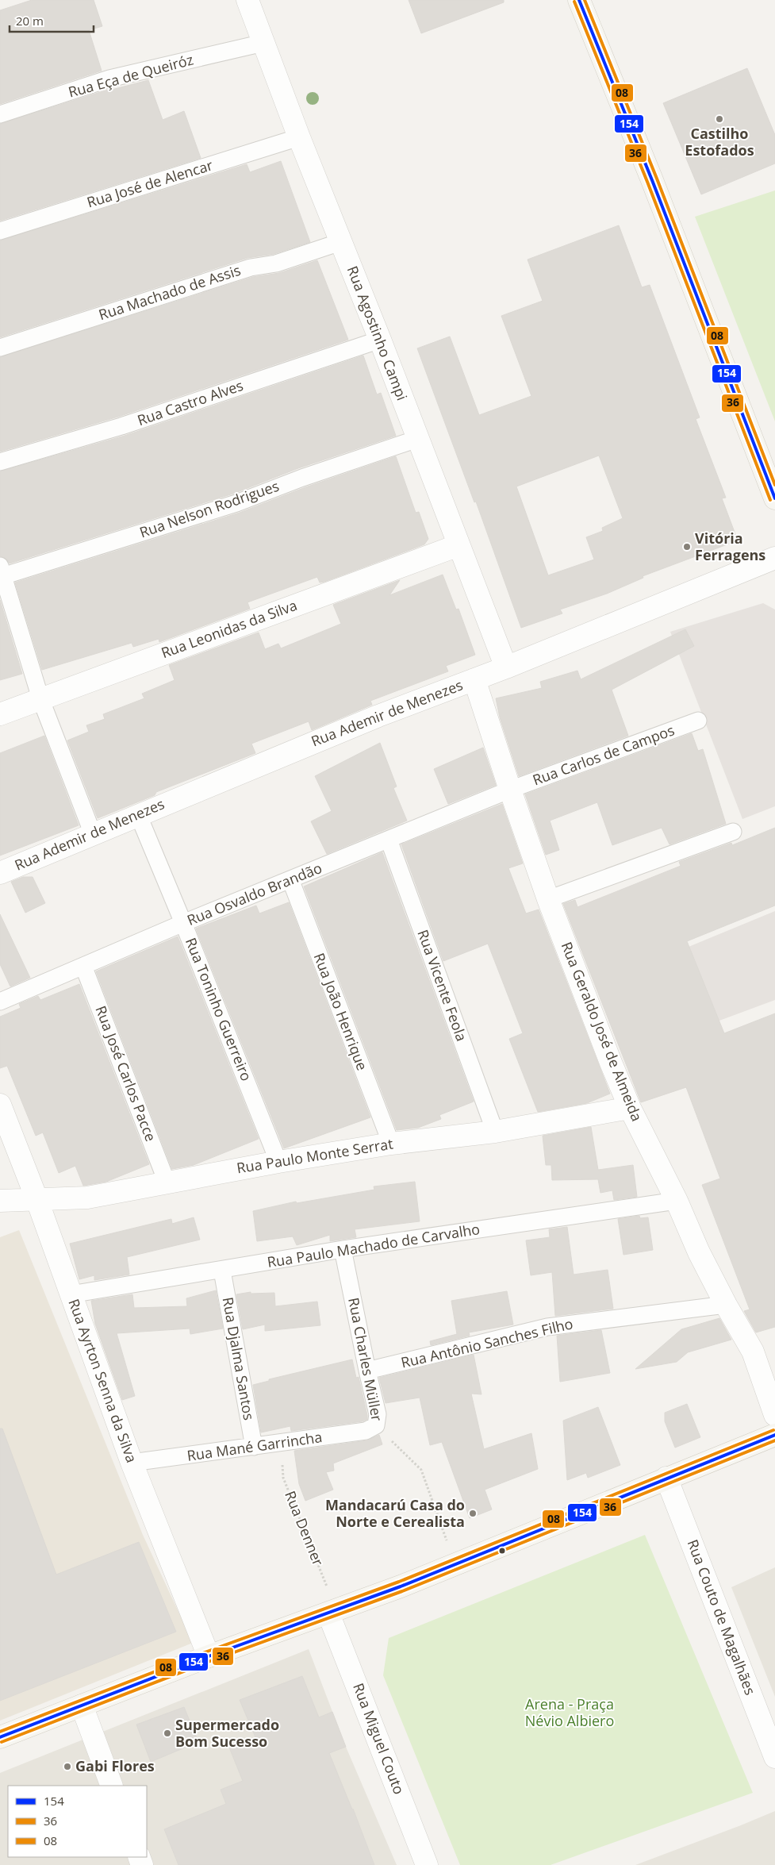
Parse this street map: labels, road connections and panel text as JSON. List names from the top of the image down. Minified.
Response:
{"streets":{"street":["Rua Agostinho Campi","Rua Leonidas da Silva","Rua Ademir de Menezes","Rua Geraldo José de Almeida","Rua Paulo Monte Serrat","Rua Ayrton Senna da Silva","Rua Couto de Magalhães","Rua Miguel Couto"],"lane":["Rua Eça de Queiróz","Rua José de Alencar","Rua Machado de Assis","Rua Castro Alves","Rua Nelson Rodrigues","Rua Carlos de Campos","Rua Osvaldo Brandão","Rua Vicente Feola","Rua Toninho Guerreiro","Rua João Henrique","Rua José Carlos Pacce","Rua Paulo Machado de Carvalho","Rua Antônio Sanches Filho","Rua Djalma Santos","Rua Charles Müller","Rua Mané Garrincha"],"path":["Rua Denner"]},"crossings":[["Rua Eça de Queiróz","Rua Agostinho Campi"],["Rua José de Alencar","Rua Agostinho Campi"],["Rua Machado de Assis","Rua Agostinho Campi"],["Rua Agostinho Campi","Rua Castro Alves"],["Rua Agostinho Campi","Rua Nelson Rodrigues"],["Rua Agostinho Campi","Rua Leonidas da Silva"],["Rua Agostinho Campi","Rua Ademir de Menezes"],["Rua Ademir de Menezes","Rua Toninho Guerreiro"],["Rua Ademir de Menezes","Rua Geraldo José de Almeida"],["Rua Carlos de Campos","Rua Osvaldo Brandão"],["Rua Carlos de Campos","Rua Geraldo José de Almeida"],["Rua Osvaldo Brandão","Rua Vicente Feola"],["Rua Osvaldo Brandão","Rua Toninho Guerreiro"],["Rua Osvaldo Brandão","Rua João Henrique"],["Rua Osvaldo Brandão","Rua Geraldo José de Almeida"],["Rua Osvaldo Brandão","Rua José Carlos Pacce"],["Rua Vicente Feola","Rua Paulo Monte Serrat"],["Rua Toninho Guerreiro","Rua Paulo Monte Serrat"],["Rua João Henrique","Rua Paulo Monte Serrat"],["Rua Geraldo José de Almeida","Rua Paulo Monte Serrat"],["Rua Geraldo José de Almeida","Rua Paulo Machado de Carvalho"],["Rua Geraldo José de Almeida","Rua Antônio Sanches Filho"],["Rua José Carlos Pacce","Rua Paulo Monte Serrat"],["Rua Paulo Monte Serrat","Rua Ayrton Senna da Silva"],["Rua Paulo Machado de Carvalho","Rua Djalma Santos"],["Rua Paulo Machado de Carvalho","Rua Charles Müller"],["Rua Paulo Machado de Carvalho","Rua Ayrton Senna da Silva"],["Rua Antônio Sanches Filho","Rua Charles Müller"],["Rua Djalma Santos","Rua Mané Garrincha"],["Rua Charles Müller","Rua Mané Garrincha"],["Rua Ayrton Senna da Silva","Rua Mané Garrincha"],["Rua Mané Garrincha","Rua Denner"],["Rua Denner","Rua Miguel Couto"]],"parks":["Arena - Praça Névio Albiero"],"places":["Castilho Estofados","Vitória Ferragens","Mandacarú Casa do Norte e Cerealista","Supermercado Bom Sucesso","Gabi Flores"],"lines":["transit line 154","transit line 08","transit line 36"],"legend":["154","36","08"],"scale_bar":"20 m"}
